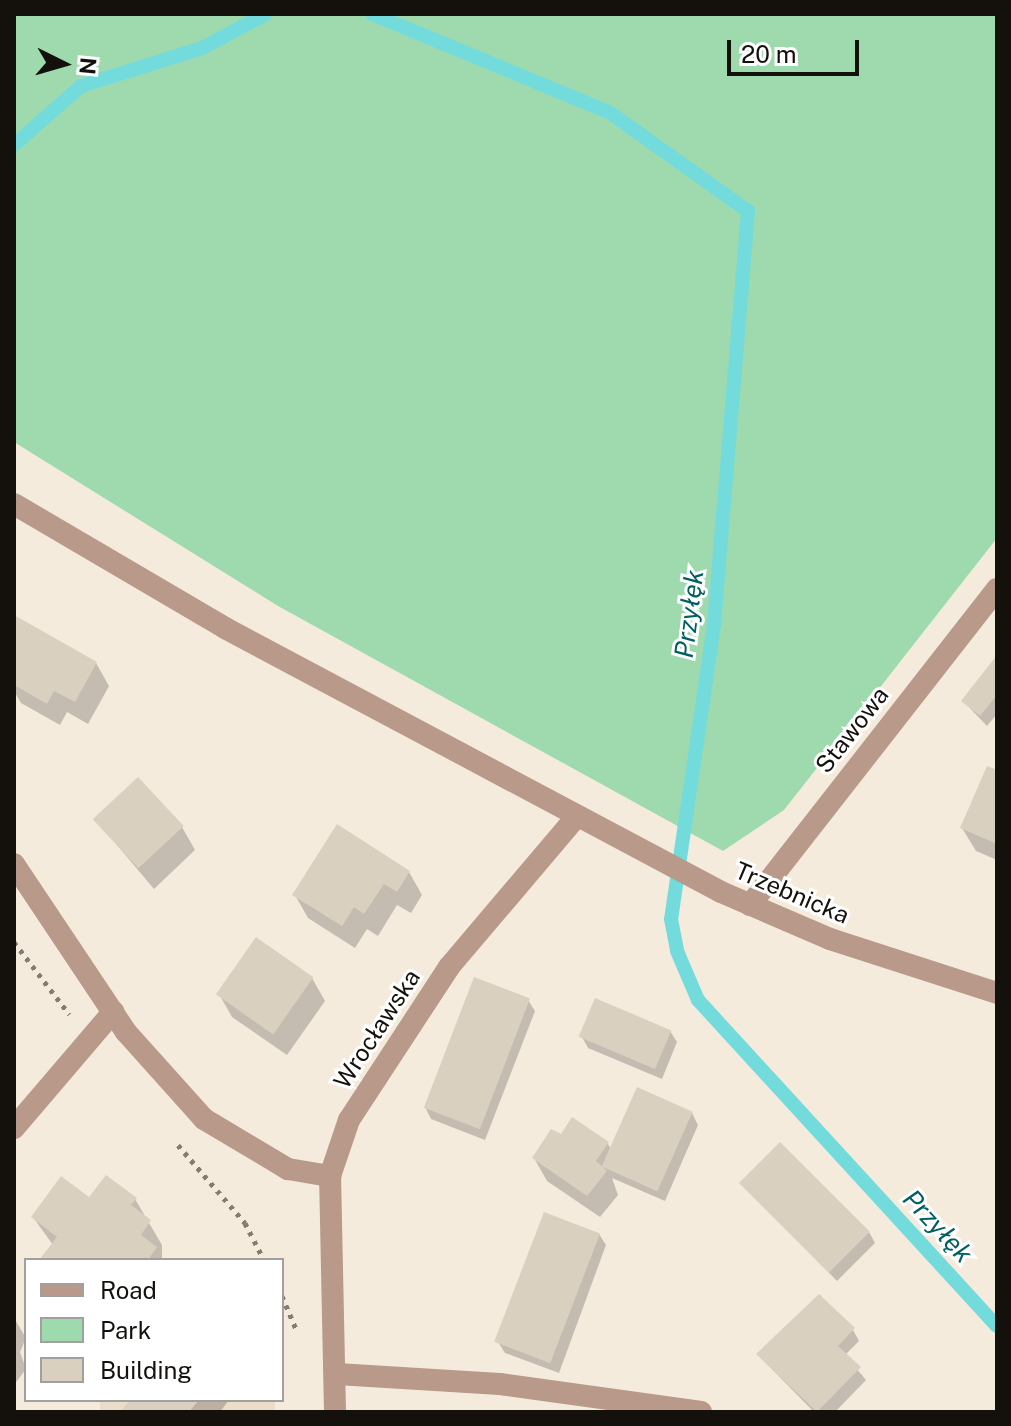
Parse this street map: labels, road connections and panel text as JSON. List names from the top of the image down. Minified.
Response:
{"streets":{"street":["Stawowa","Trzebnicka","Wrocławska"]},"crossings":[["Stawowa","Trzebnicka"],["Trzebnicka","Wrocławska"]],"water":["Przyłęk"],"legend":["Road","Park","Building"],"scale_bar":"20 m","north":"right"}
